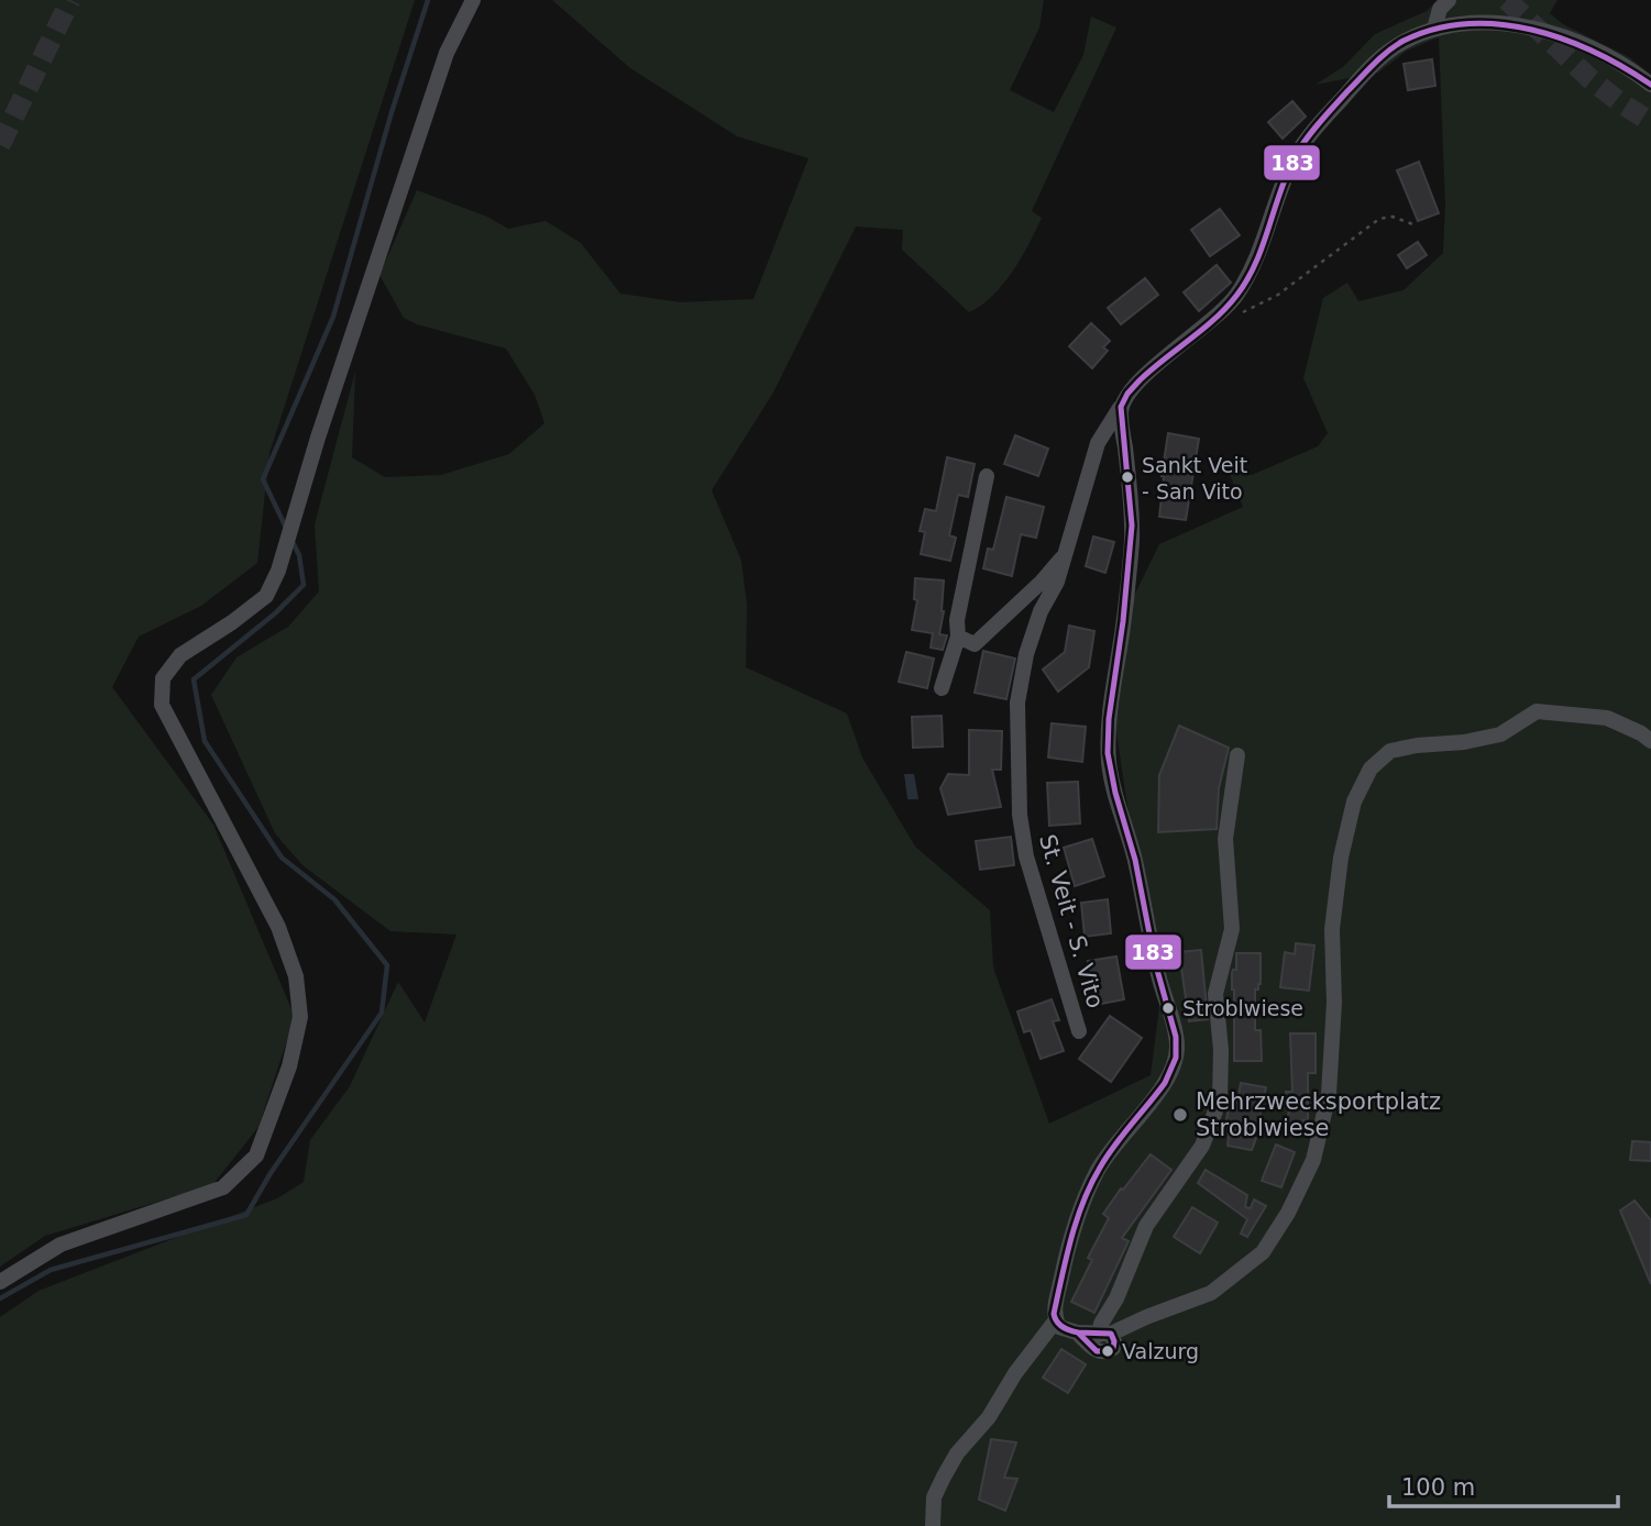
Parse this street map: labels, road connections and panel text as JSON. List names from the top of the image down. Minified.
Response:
{"streets":{"street":["St. Veit - S. Vito"]},"places":["Sankt Veit - San Vito","Stroblwiese","Mehrzwecksportplatz Stroblwiese","Valzurg"],"lines":["transit line 183"],"scale_bar":"100 m"}
